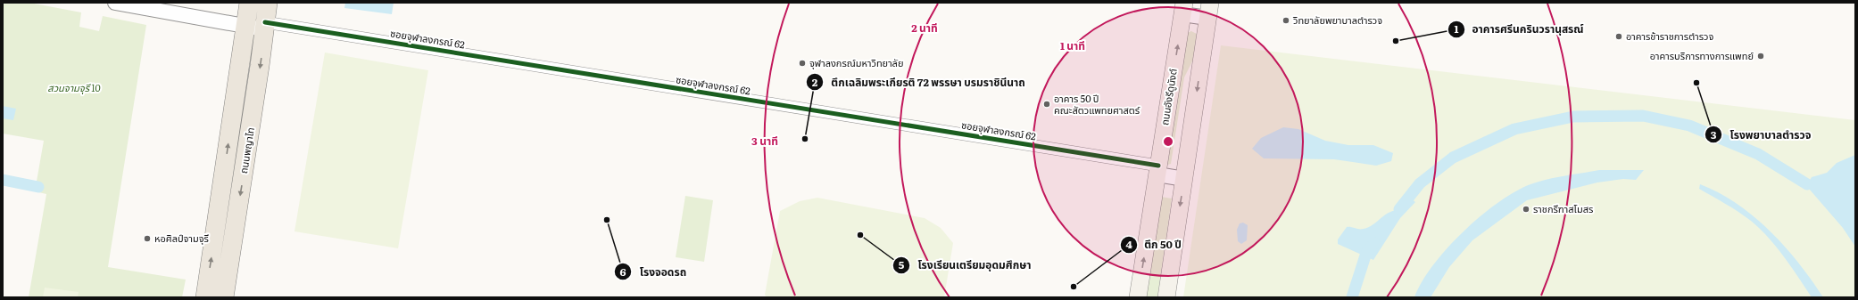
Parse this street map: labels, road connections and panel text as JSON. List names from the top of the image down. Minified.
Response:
{"streets":{"main road":["ถนนอังรีดูนังต์","ถนนพญาไท"],"street":["ซอยจุฬาลงกรณ์ 62"]},"crossings":[["ซอยจุฬาลงกรณ์ 62","ถนนอังรีดูนังต์"],["ซอยจุฬาลงกรณ์ 62","ถนนพญาไท"]],"parks":["สวนจามจุรี 10"],"places":["วิทยาลัยพยาบาลตำรวจ","อาคารข้าราชการตำรวจ","อาคารศรีนครินวรานุสรณ์","อาคารบริการทางการแพทย์","จุฬาลงกรณ์มหาวิทยาลัย","โรงพยาบาลตำรวจ","อาคาร 50 ปี คณะสัตวแพทยศาสตร์","ตึกเฉลิมพระเกียรติ 72 พรรษา บรมราชินีนาถ","ราชกรีฑาสโมสร","โรงจอดรถ","โรงเรียนเตรียมอุดมศึกษา","หอศิลป์จามจุรี","ตึก 50 ปี"],"rings":["2 นาที","1 นาที","3 นาที"]}
